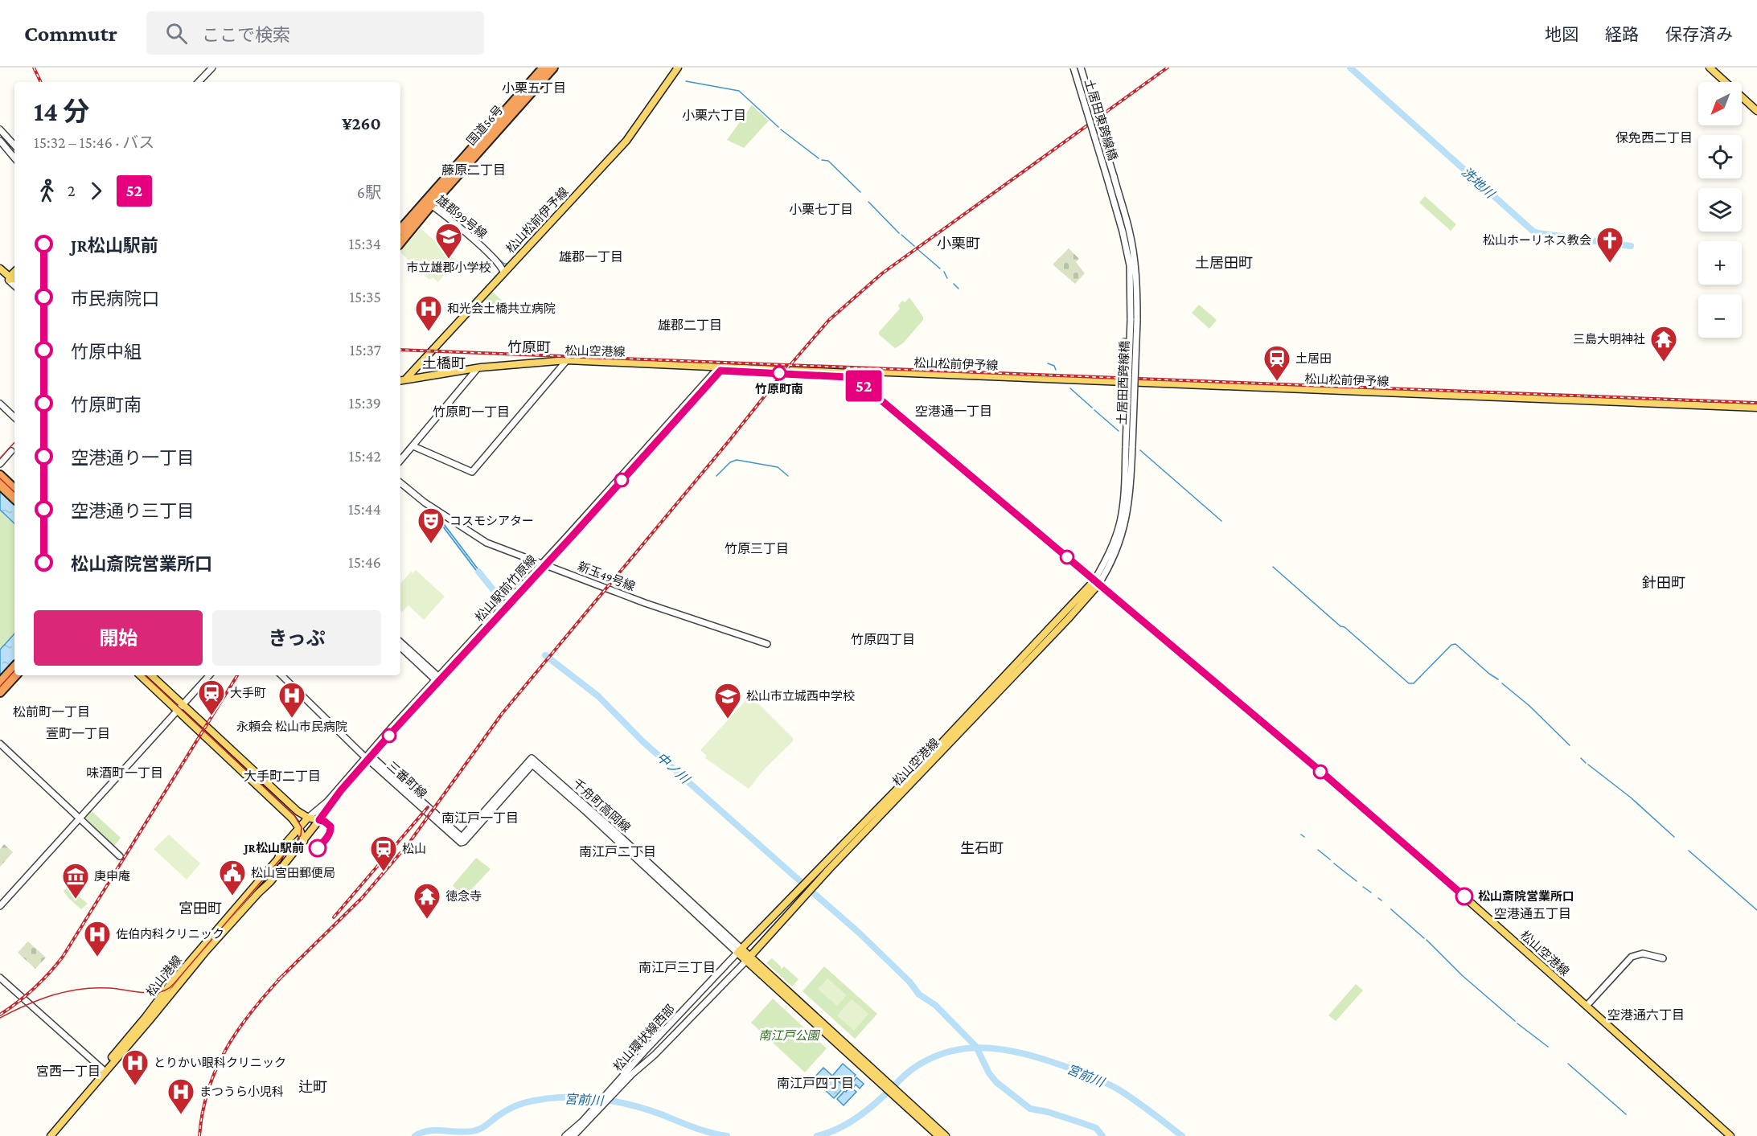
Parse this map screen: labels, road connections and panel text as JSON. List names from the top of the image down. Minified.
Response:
{"streets":{"highway":["国道56号"],"main road":["松山松前伊予線","松山空港線","松山港線"],"street":["土居田東跨線橋","雄郡99号線","土居田西跨線橋","新玉49号線","松山駅前竹原線","三番町線","千舟町高岡線","松山環状線西部"]},"crossings":[["土居田東跨線橋","土居田西跨線橋"],["国道56号","雄郡99号線"],["雄郡99号線","松山松前伊予線"],["松山松前伊予線","松山空港線"],["松山空港線","土居田西跨線橋"],["松山空港線","松山駅前竹原線"],["松山空港線","千舟町高岡線"],["松山空港線","松山環状線西部"],["新玉49号線","松山駅前竹原線"],["松山駅前竹原線","三番町線"],["松山駅前竹原線","松山港線"],["三番町線","千舟町高岡線"],["千舟町高岡線","松山環状線西部"]],"districts":["小栗五丁目","小栗六丁目","保免西二丁目","藤原二丁目","小栗七丁目","小栗町","雄郡一丁目","土居田町","雄郡二丁目","竹原町","土橋町","空港通一丁目","竹原町一丁目","竹原三丁目","針田町","竹原四丁目","松前町一丁目","萱町一丁目","味酒町一丁目","大手町二丁目","南江戸一丁目","生石町","南江戸二丁目","宮田町","空港通五丁目","南江戸三丁目","空港通六丁目","宮西一丁目","南江戸四丁目","辻町"],"water":["洗地川","中ノ川","宮前川"],"parks":["南江戸公園"],"places":{"school or university":["市立雄郡小学校","松山市立城西中学校"],"church":["松山ホーリネス教会"],"hospital":["和光会土橋共立病院","永頼会 松山市民病院","佐伯内科クリニック","とりかい眼科クリニック","まつうら小児科"],"temple":["三島大明神社","徳念寺"],"other":["竹原町南","JR松山駅前","松山斎院営業所口"],"station":["土居田","大手町","松山"],"theatre":["コスモシアター"],"public building":["松山宮田郵便局"],"museum":["庚申庵"]},"lines":["bus line 52"],"north":"bottom left","page":{"header":"Commutr","search":"ここで検索","nav":["地図","経路","保存済み"],"on_map":"52","map_buttons":["+","−"],"heading":["14 分","15:32 – 15:46 · バス","¥260"],"legs":["2","52","6駅"],"list":[{"name":"JR松山駅前","value":"15:34"},{"name":"市民病院口","value":"15:35"},{"name":"竹原中組","value":"15:37"},{"name":"竹原町南","value":"15:39"},{"name":"空港通り一丁目","value":"15:42"},{"name":"空港通り三丁目","value":"15:44"},{"name":"松山斎院営業所口","value":"15:46"}],"buttons":["開始","きっぷ"]}}
